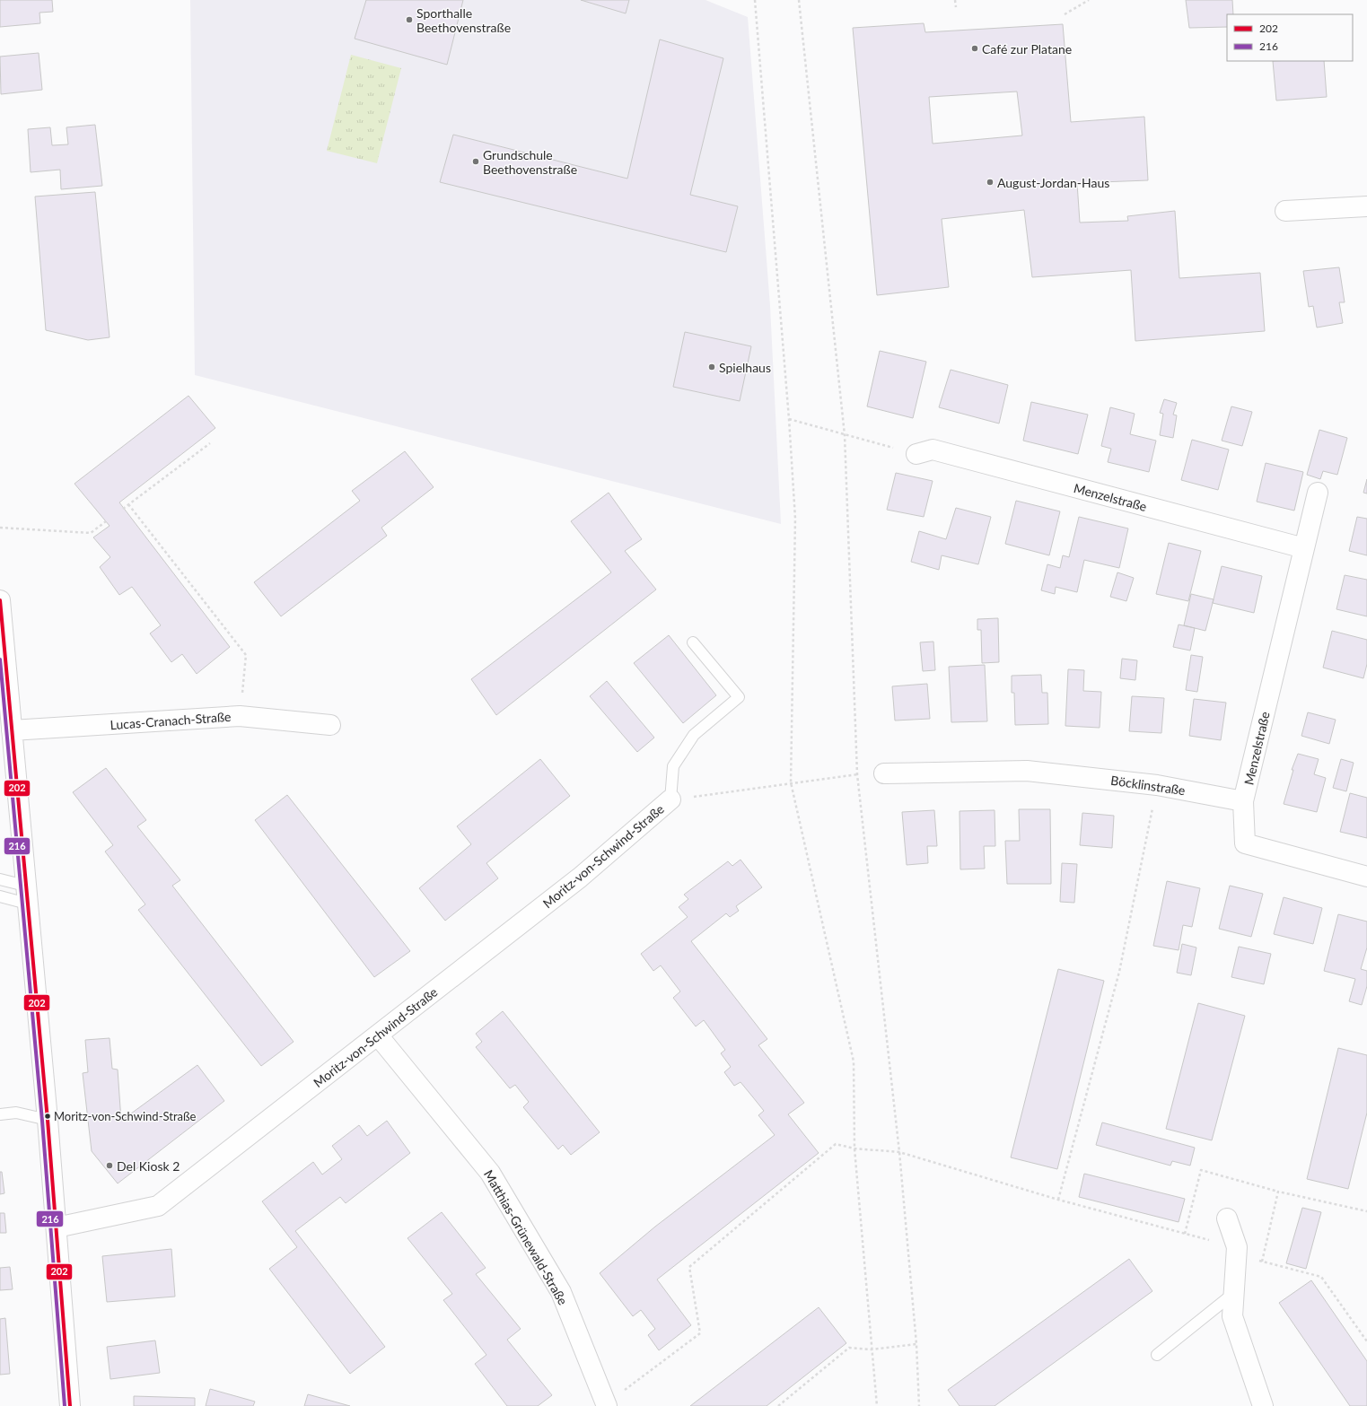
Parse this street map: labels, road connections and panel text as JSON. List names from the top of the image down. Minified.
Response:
{"streets":{"street":["Menzelstraße","Lucas-Cranach-Straße","Böcklinstraße","Moritz-von-Schwind-Straße","Matthias-Grünewald-Straße"]},"crossings":[["Menzelstraße","Böcklinstraße"],["Moritz-von-Schwind-Straße","Matthias-Grünewald-Straße"]],"places":["Sporthalle Beethovenstraße","Café zur Platane","Grundschule Beethovenstraße","August-Jordan-Haus","Spielhaus","Moritz-von-Schwind-Straße","Del Kiosk 2"],"lines":["transit line 202","transit line 216"],"legend":["202","216"]}
